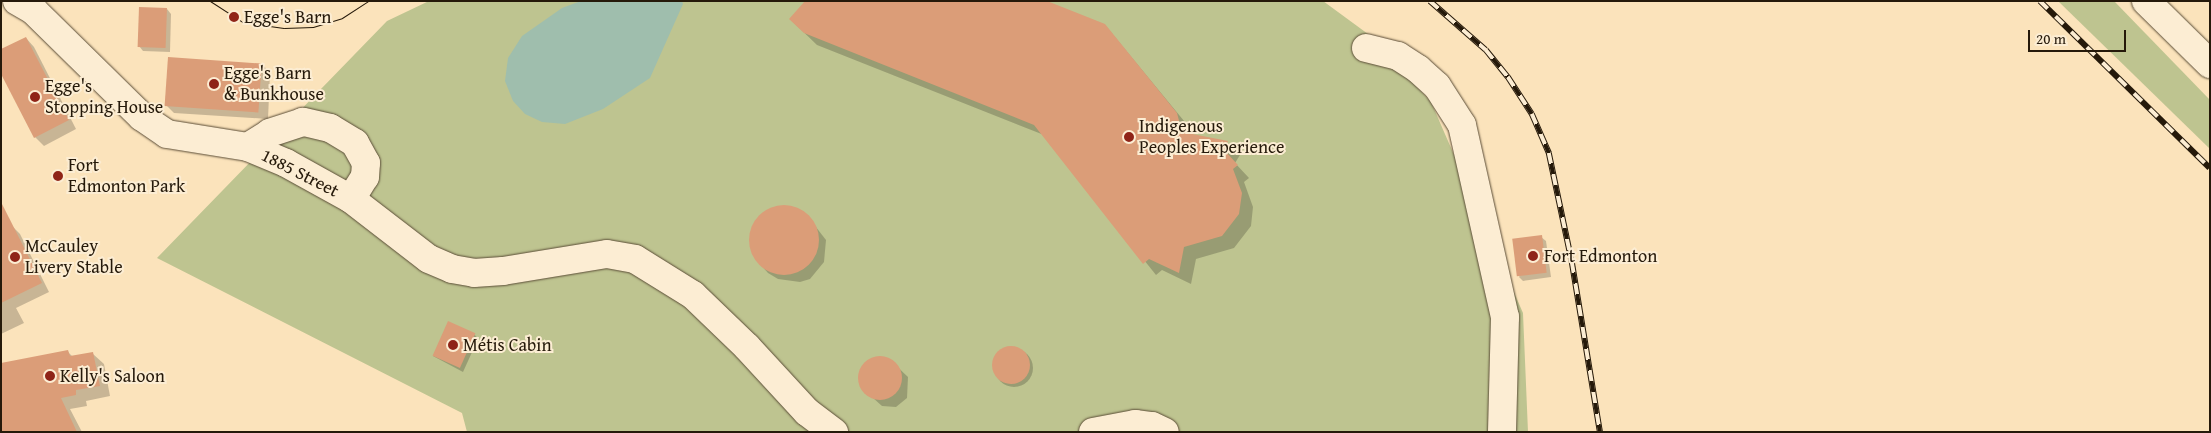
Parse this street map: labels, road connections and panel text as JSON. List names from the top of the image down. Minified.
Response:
{"streets":{"street":["1885 Street"]},"places":["Egge's Barn","Egge's Barn & Bunkhouse","Egge's Stopping House","Indigenous Peoples Experience","Fort Edmonton Park","Fort Edmonton","McCauley Livery Stable","Métis Cabin","Kelly's Saloon"],"scale_bar":"20 m"}
